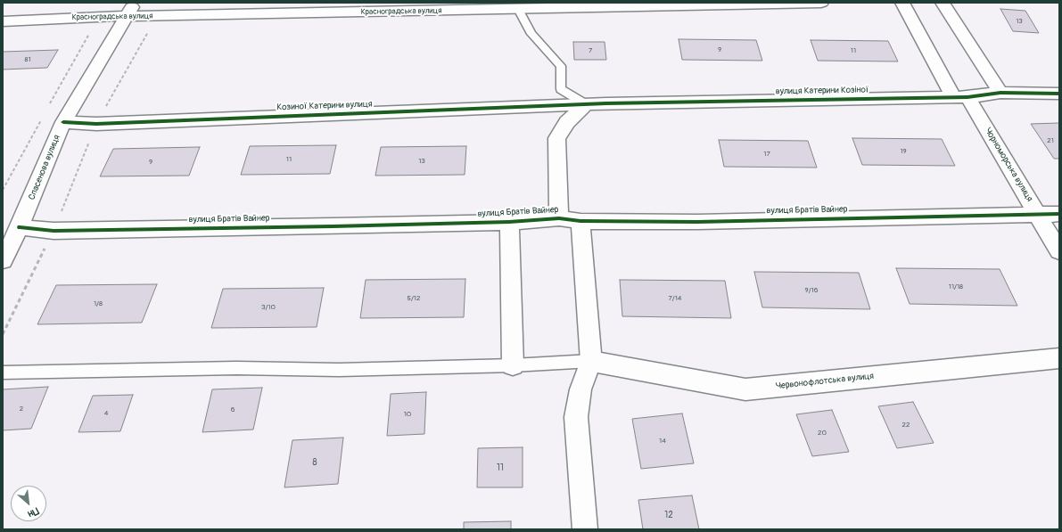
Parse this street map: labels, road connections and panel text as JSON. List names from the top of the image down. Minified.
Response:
{"streets":{"street":["Красноградська вулиця","вулиця Катерини Козіної","Козиної Катерини вулиця","Чорноморська вулиця","Спасенова вулиця","вулиця Братів Вайнер","Червонофлотська вулиця"]},"crossings":[["Красноградська вулиця","Спасенова вулиця"],["вулиця Катерини Козіної","Козиної Катерини вулиця"],["вулиця Катерини Козіної","Чорноморська вулиця"],["Козиної Катерини вулиця","Спасенова вулиця"],["Чорноморська вулиця","вулиця Братів Вайнер"],["Спасенова вулиця","вулиця Братів Вайнер"]],"house_numbers":["13","9","7","11","81","21","19","17","11","13","9","11/18","9/16","5/12","7/14","1/8","3/10","2","6","4","10","22","20","14","8","11","12"],"north":"bottom right"}
